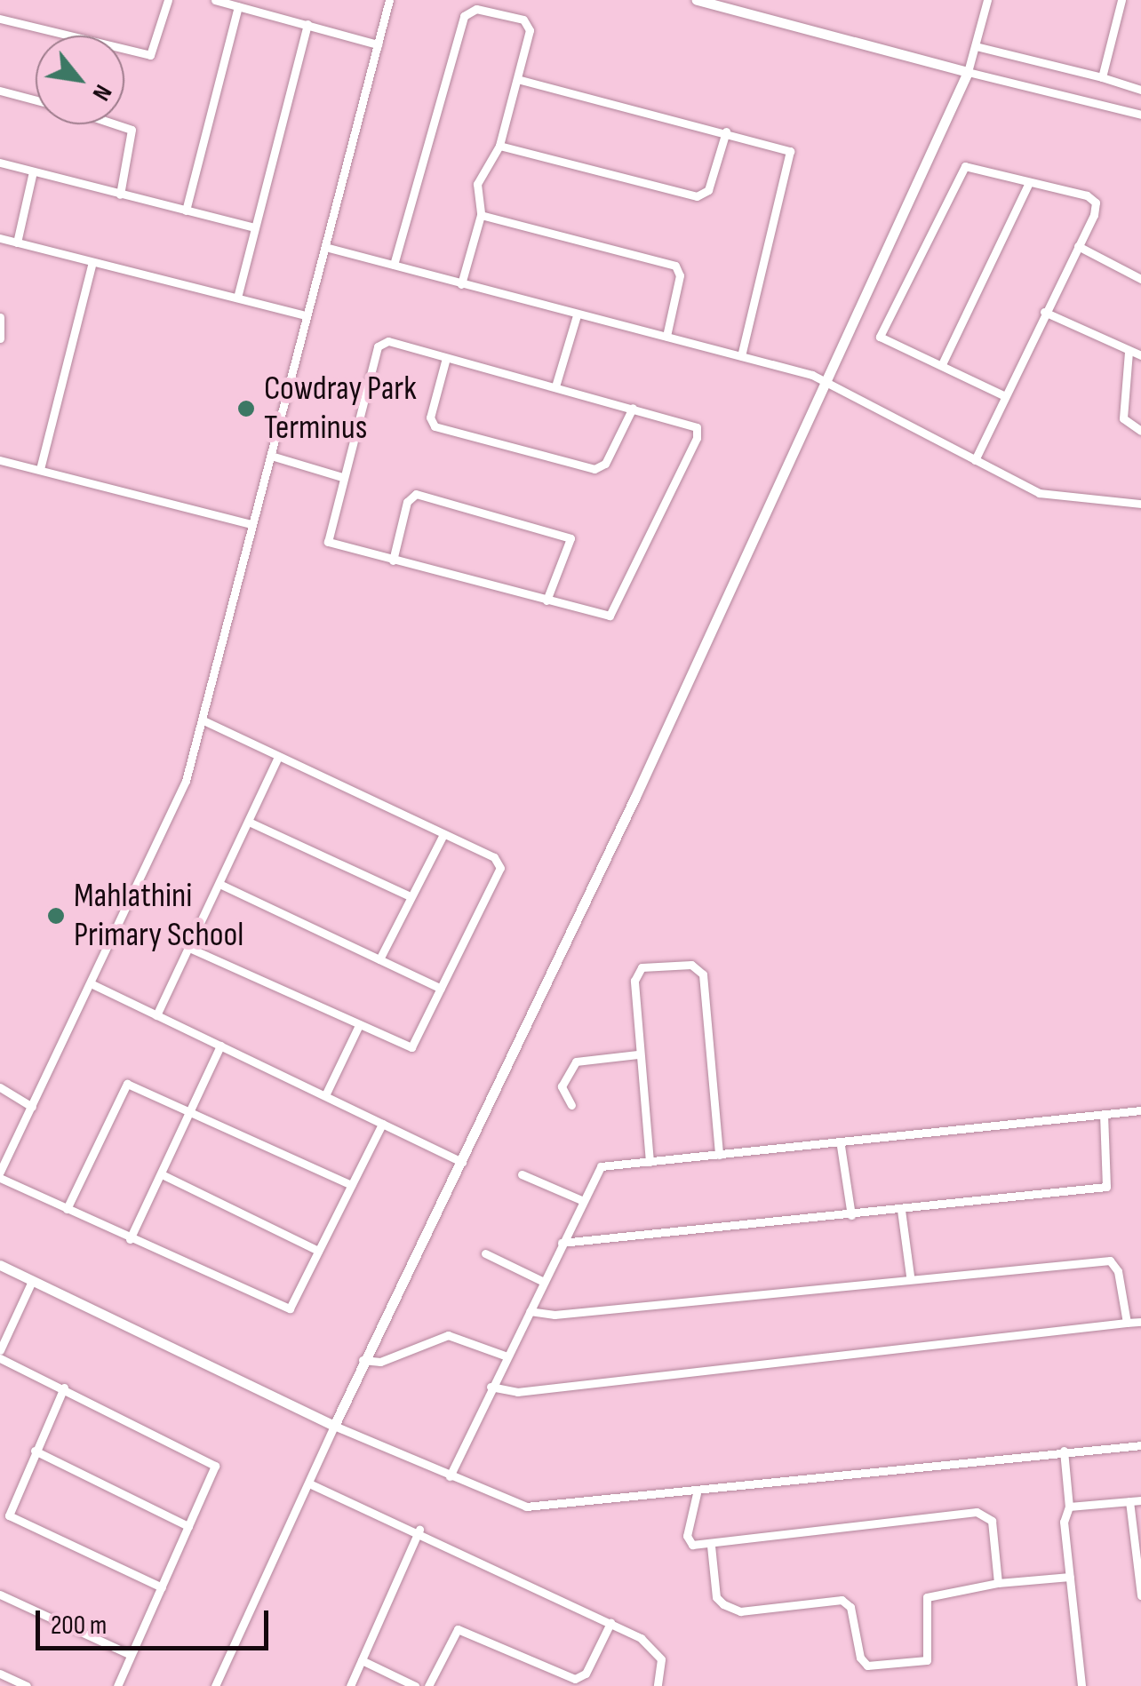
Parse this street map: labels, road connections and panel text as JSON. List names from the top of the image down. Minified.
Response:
{"places":["Cowdray Park Terminus","Mahlathini Primary School"],"scale_bar":"200 m","north":"bottom right"}
